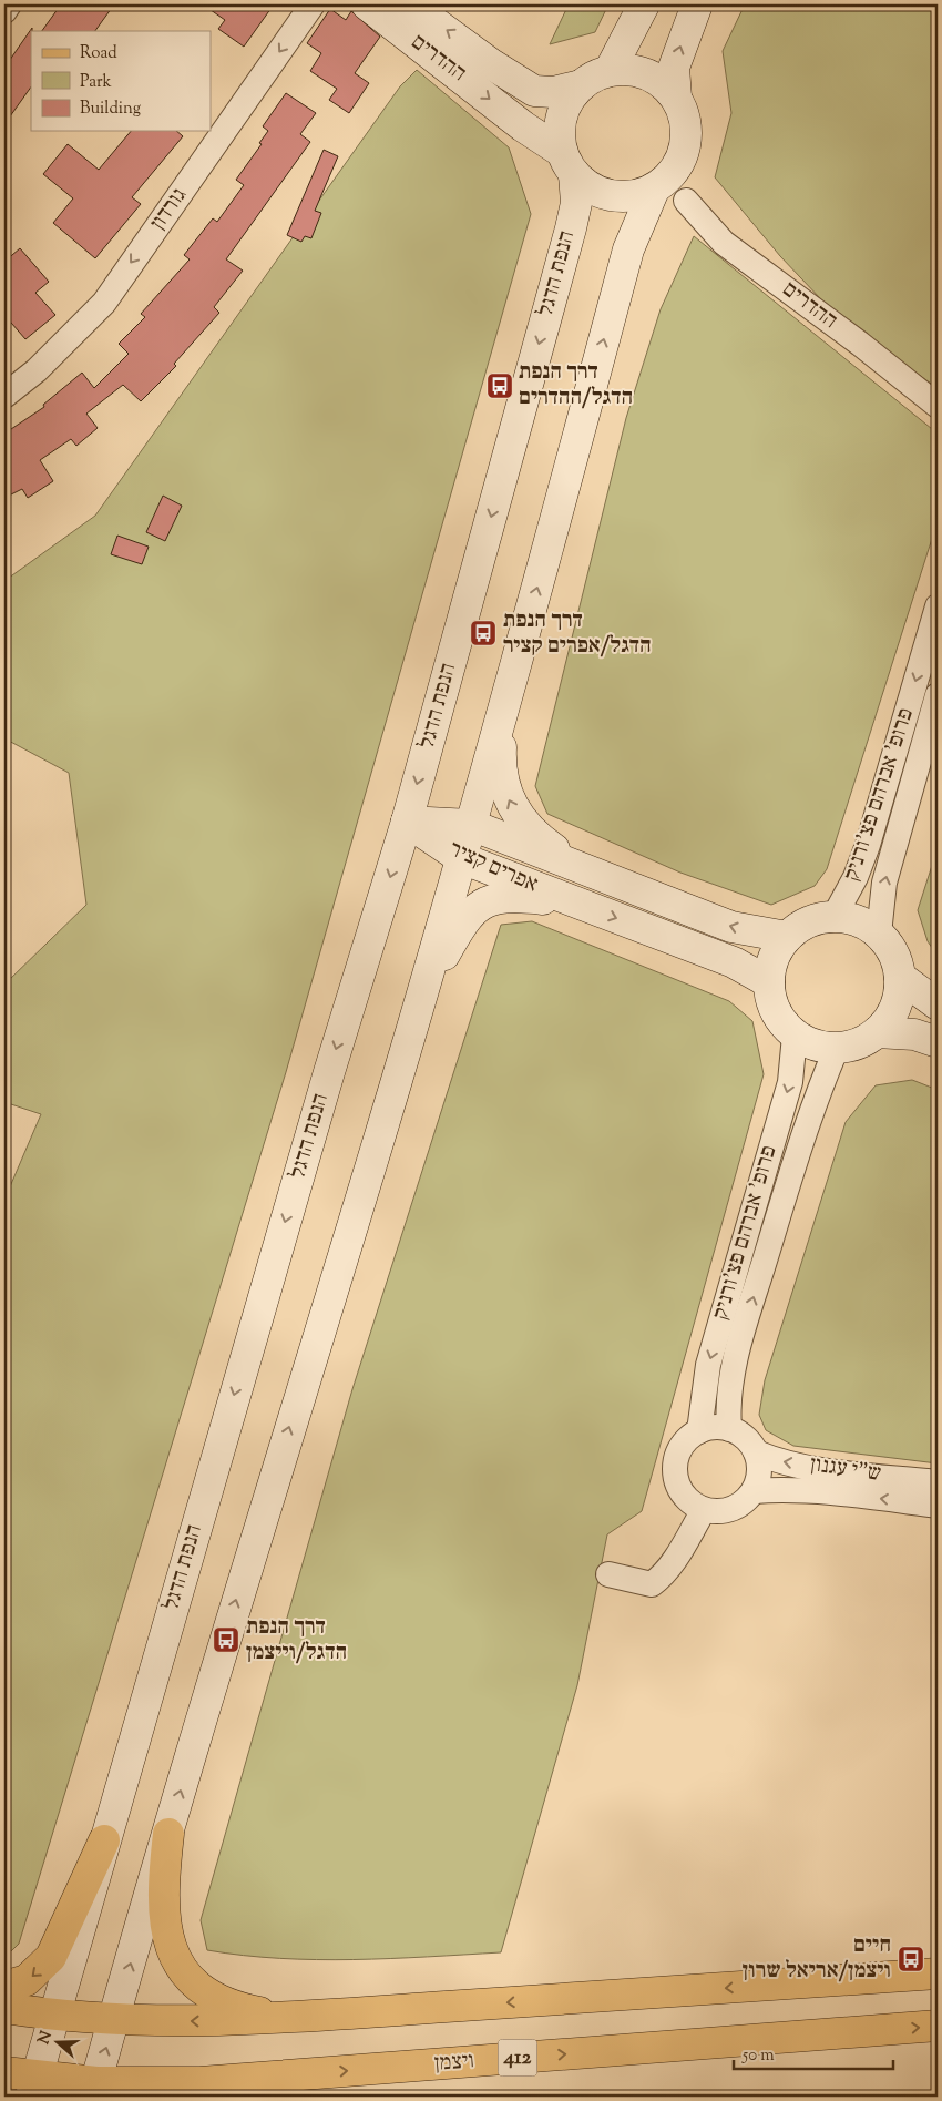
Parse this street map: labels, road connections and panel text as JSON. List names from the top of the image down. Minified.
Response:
{"streets":{"main road":["ההדרים","הנפת הדגל","אפרים קציר","412","ויצמן"],"street":["גורדון","פרופ' אברהם פצ'ורניק","ש\"י עגנון"]},"crossings":[["ההדרים","הנפת הדגל"],["הנפת הדגל","אפרים קציר"],["הנפת הדגל","ויצמן"],["פרופ' אברהם פצ'ורניק","אפרים קציר"],["פרופ' אברהם פצ'ורניק","ש\"י עגנון"]],"one_way":["גורדון","ש\"י עגנון"],"places":{"bus stop":["דרך הנפת הדגל/ההדרים","דרך הנפת הדגל/אפרים קציר","דרך הנפת הדגל/וייצמן","חיים ויצמן/אריאל שרון"]},"legend":["Road","Park","Building"],"scale_bar":"50 m","north":"left"}
